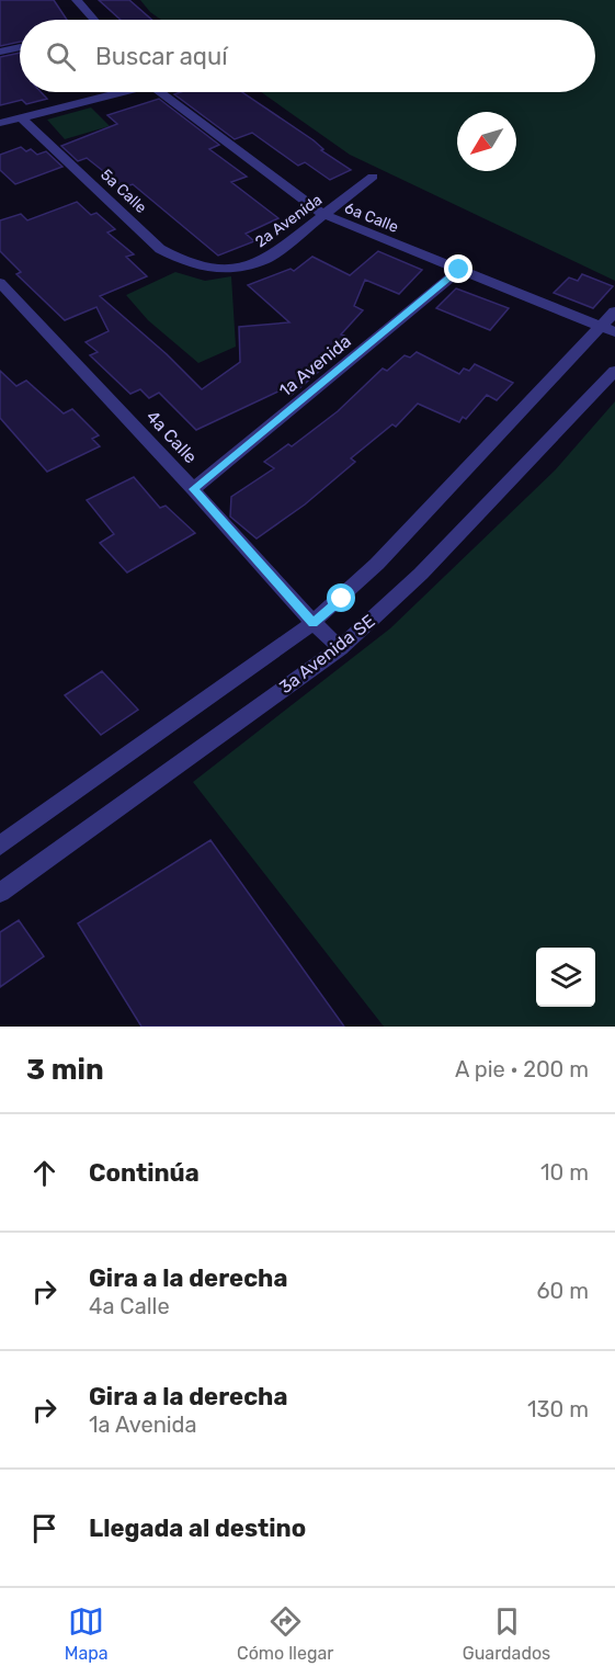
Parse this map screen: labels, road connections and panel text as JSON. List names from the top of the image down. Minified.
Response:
{"streets":{"street":["5a Calle","6a Calle","2a Avenida","1a Avenida","4a Calle","3a Avenida SE"]},"crossings":[["5a Calle","2a Avenida"],["6a Calle","2a Avenida"],["6a Calle","1a Avenida"],["1a Avenida","4a Calle"],["4a Calle","3a Avenida SE"]],"north":"bottom left","page":{"search":"Buscar aquí","heading":["3 min","A pie · 200 m"],"list":[["Continúa","10 m"],["Gira a la derecha","4a Calle","60 m"],["Gira a la derecha","1a Avenida","130 m"],"Llegada al destino"],"nav":["Mapa","Cómo llegar","Guardados"]}}
